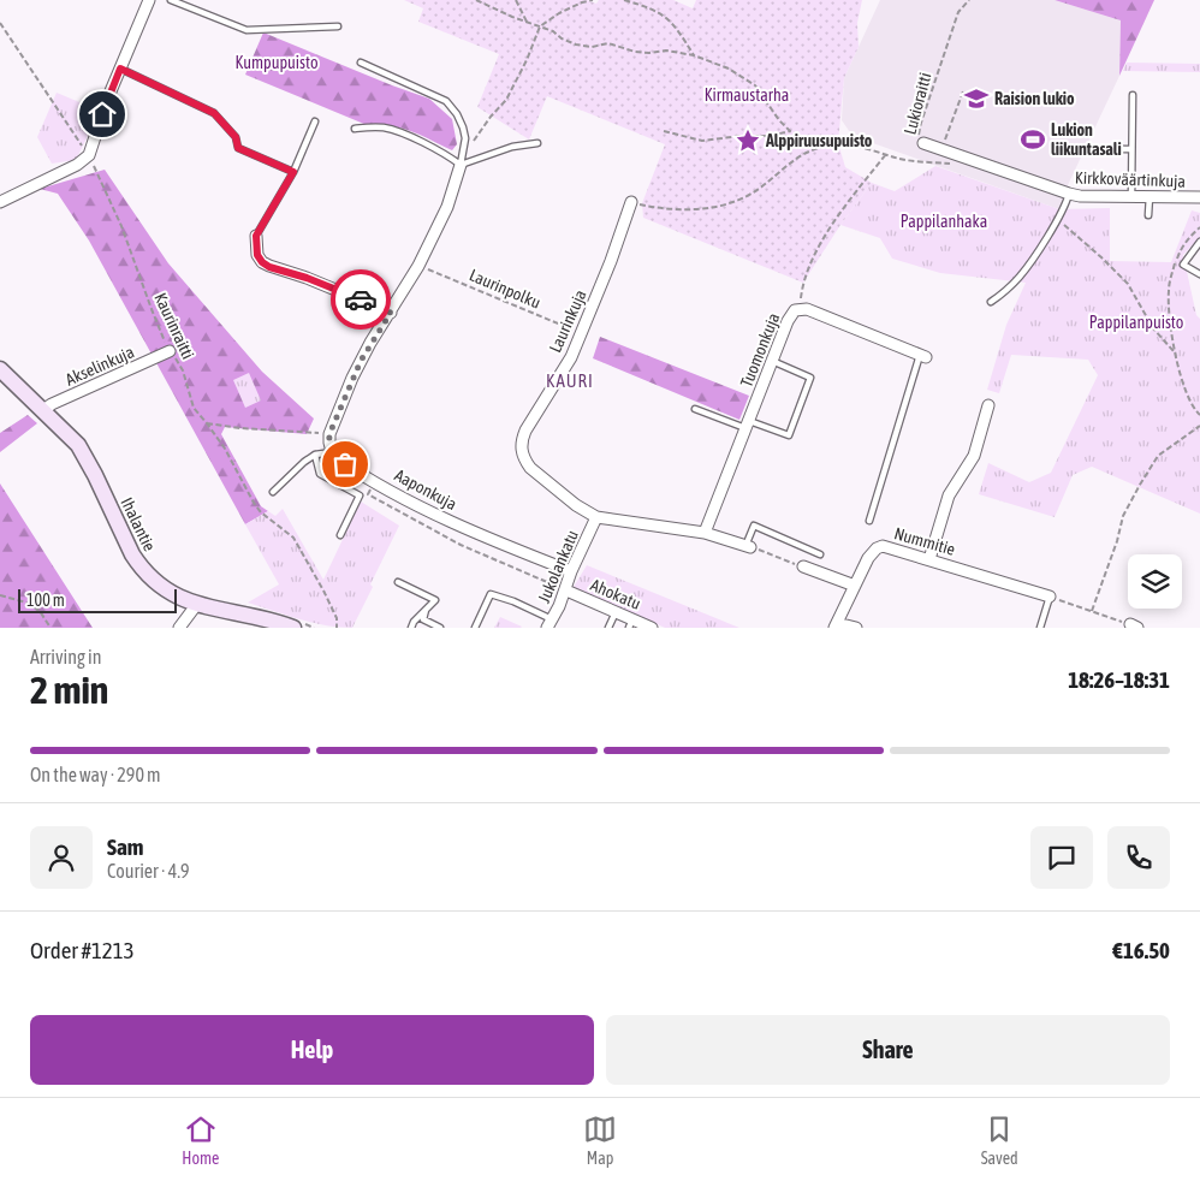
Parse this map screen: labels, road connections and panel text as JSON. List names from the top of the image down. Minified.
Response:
{"streets":{"street":["Kirkkoväärtinkuja","Laurinkuja","Tuomonkuja","Akselinkuja","Aaponkuja","Ihalantie","Nummitie","Jukolankatu","Ahokatu"],"path":["Lukioraitti","Laurinpolku","Kaurinraitti"]},"crossings":[["Lukioraitti","Kirkkoväärtinkuja"],["Lukioraitti","Laurinkuja"],["Laurinpolku","Laurinkuja"],["Laurinkuja","Jukolankatu"],["Kaurinraitti","Akselinkuja"],["Akselinkuja","Ihalantie"],["Aaponkuja","Jukolankatu"],["Jukolankatu","Ahokatu"]],"districts":["KAURI"],"parks":["Kumpupuisto","Kirmaustarha","Pappilanhaka","Pappilanpuisto"],"places":{"school or university":["Raision lukio"],"sports":["Lukion liikuntasali"],"place":["Alppiruusupuisto"]},"scale_bar":"100 m","page":{"scale":"100 m","heading":["2 min","Arriving in","18:26–18:31"],"panel":["Sam","Courier · 4.9","Order #1213","€16.50"],"bar":"On the way · 290 m","buttons":["Help","Share"],"tabs":["Home","Map","Saved"]}}
